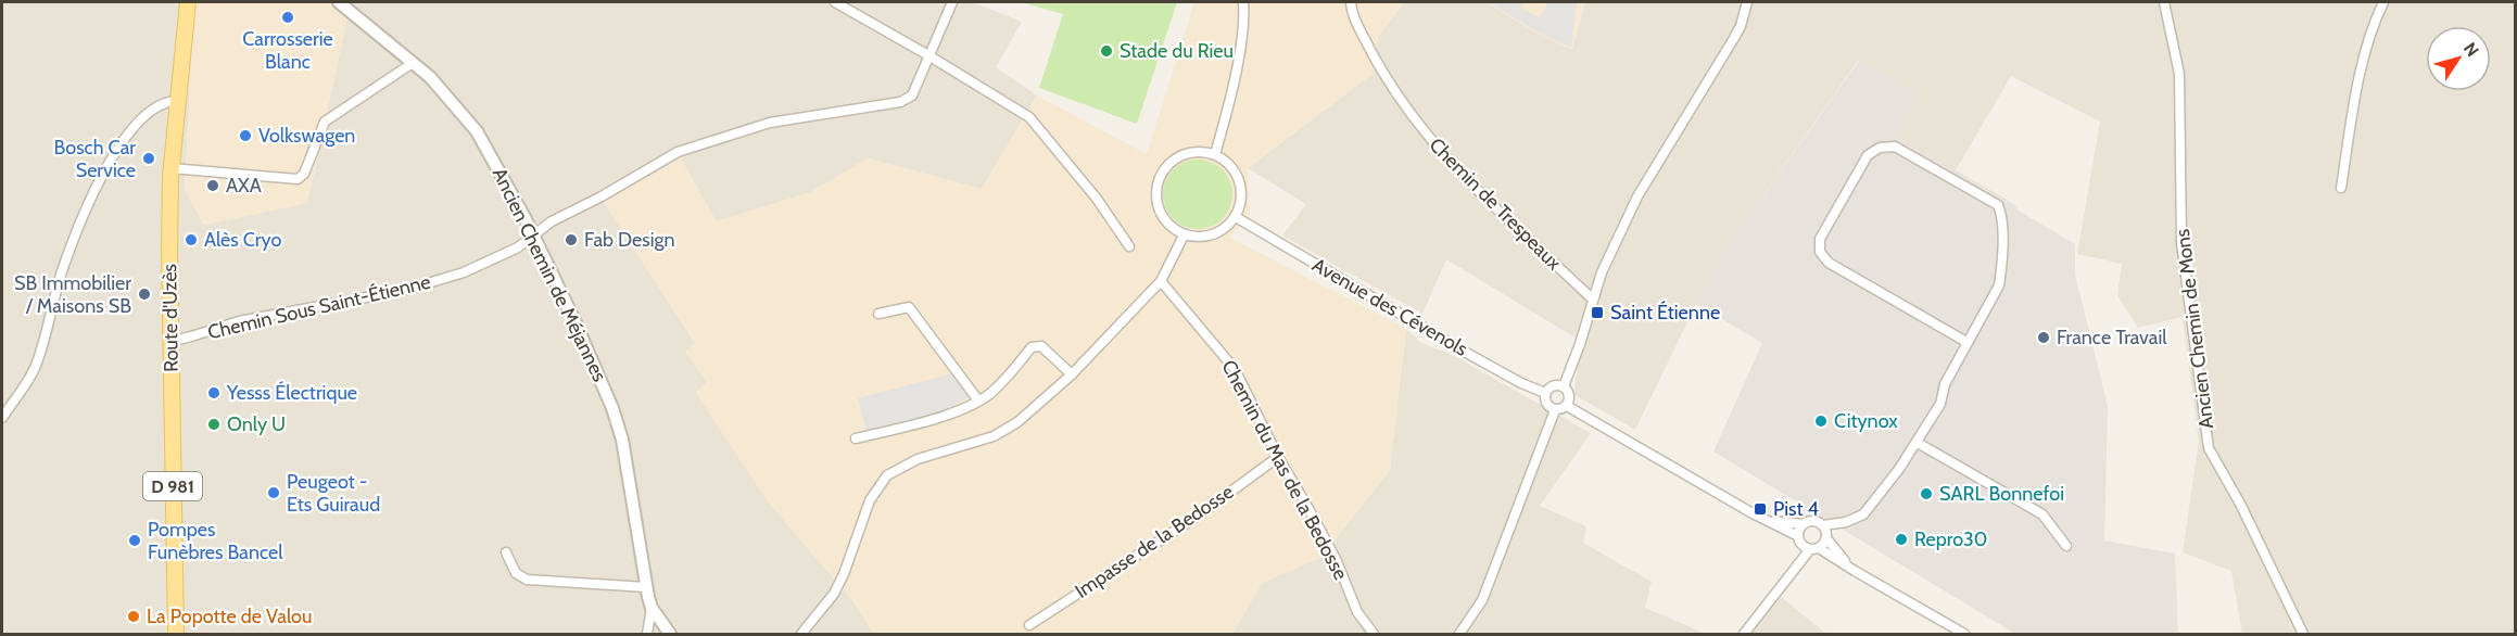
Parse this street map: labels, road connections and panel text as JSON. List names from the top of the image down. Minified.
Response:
{"streets":{"main road":["Route d'Uzès","D 981"],"street":["Chemin de Trespeaux","Ancien Chemin de Méjannes","Chemin Sous Saint-Étienne","Avenue des Cévenols","Ancien Chemin de Mons","Chemin du Mas de la Bedosse","Impasse de la Bedosse"]},"crossings":[["Ancien Chemin de Méjannes","Chemin Sous Saint-Étienne"],["Chemin Sous Saint-Étienne","Route d'Uzès"],["Chemin du Mas de la Bedosse","Impasse de la Bedosse"]],"places":{"other":["Carrosserie Blanc","Stade du Rieu","Volkswagen","Bosch Car Service","AXA","Alès Cryo","Fab Design","SB Immobilier / Maisons SB","France Travail","Yesss Électrique","Citynox","Only U","Peugeot - Ets Guiraud","SARL Bonnefoi","Repro30","Pompes Funèbres Bancel","La Popotte de Valou"],"transit":["Saint Étienne","Pist 4"]},"north":"top right"}
